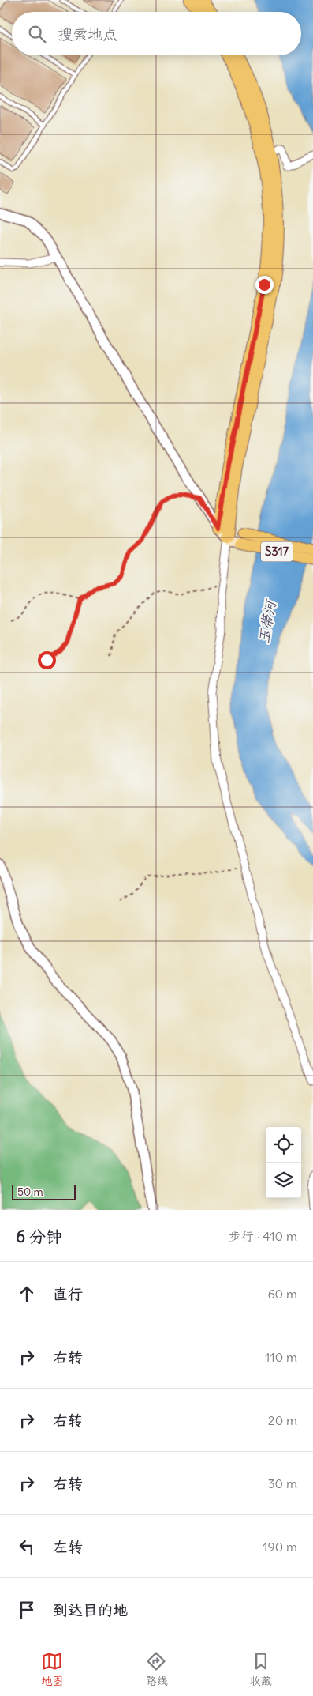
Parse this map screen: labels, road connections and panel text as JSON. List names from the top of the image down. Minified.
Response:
{"streets":{"main road":["S317"]},"water":["玉带河"],"scale_bar":"50 m","page":{"search":"搜索地点","scale":"50 m","heading":["6 分钟","步行 · 410 m"],"list":[["直行","60 m"],["右转","110 m"],["右转","20 m"],["右转","30 m"],["左转","190 m"],"到达目的地"],"nav":["地图","路线","收藏"]}}
